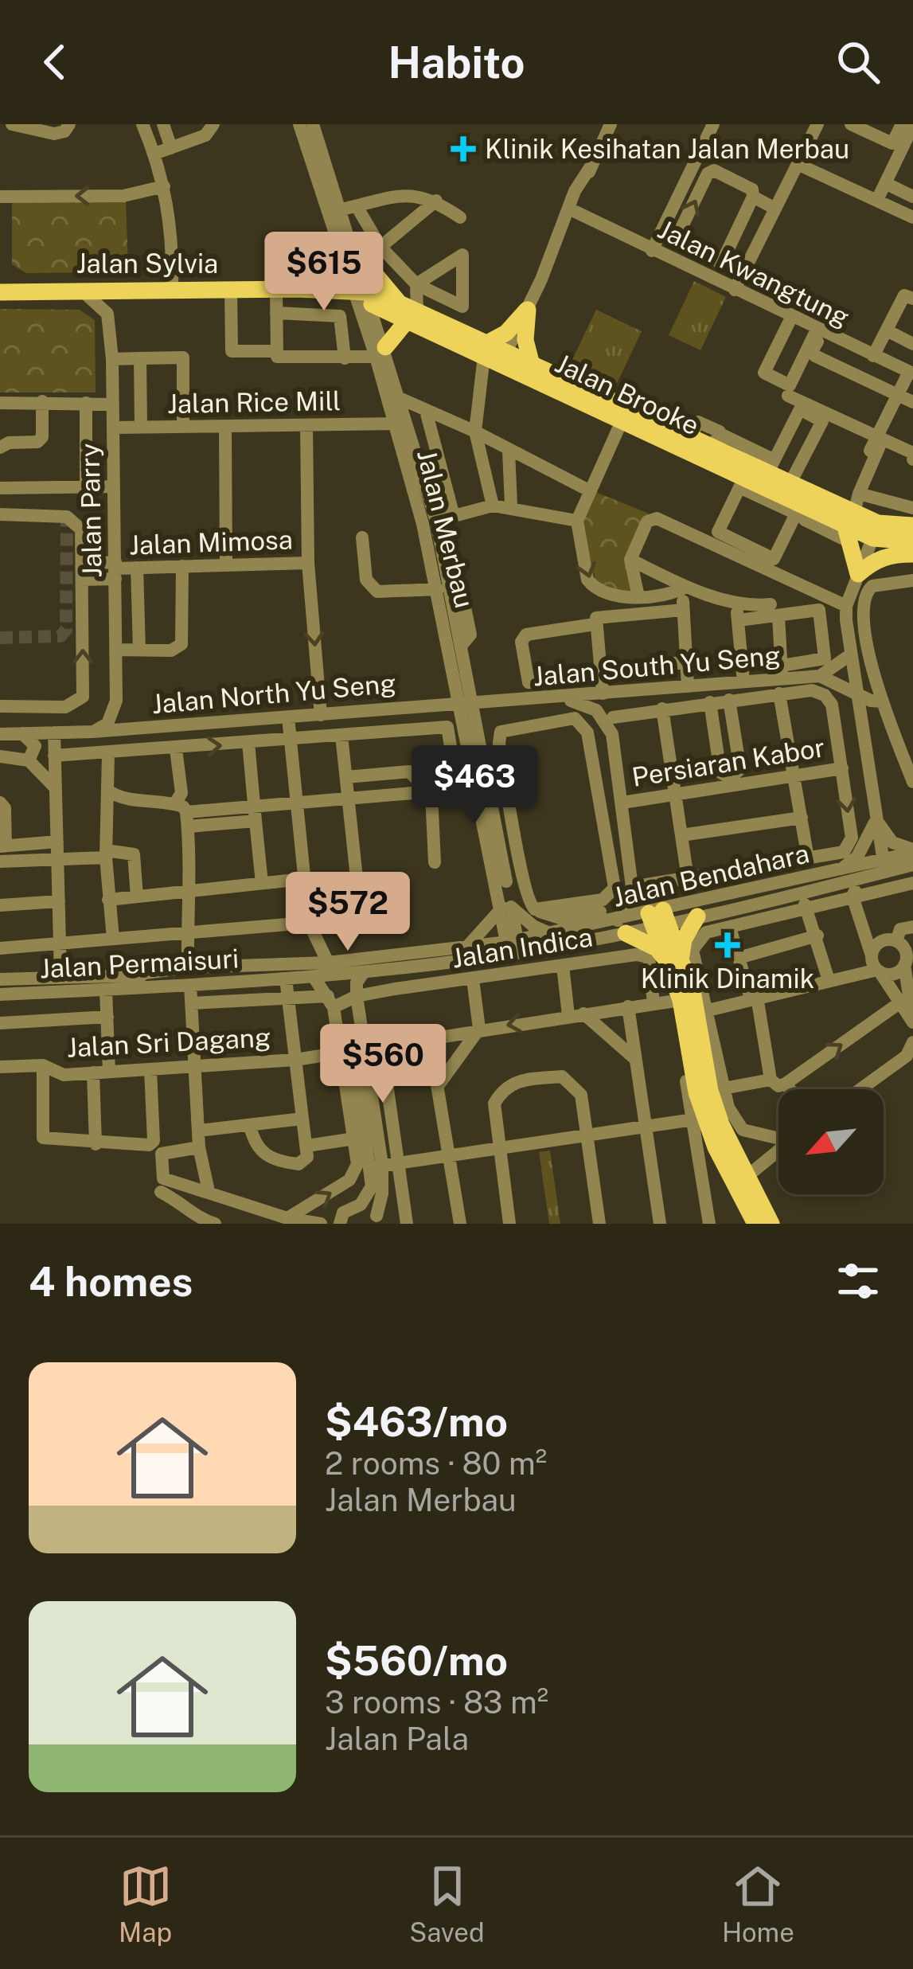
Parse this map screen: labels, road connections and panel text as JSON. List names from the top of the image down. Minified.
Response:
{"streets":{"main road":["Jalan Sylvia","Jalan Brooke"],"street":["Jalan Kwangtung","Jalan Rice Mill","Jalan Parry","Jalan Merbau","Jalan Mimosa","Jalan South Yu Seng","Jalan North Yu Seng","Persiaran Kabor","Jalan Bendahara","Jalan Indica","Jalan Permaisuri","Jalan Sri Dagang"]},"crossings":[["Jalan Sylvia","Jalan Brooke"],["Jalan Sylvia","Jalan Parry"],["Jalan Sylvia","Jalan Merbau"],["Jalan Brooke","Jalan Merbau"],["Jalan Rice Mill","Jalan Parry"],["Jalan Rice Mill","Jalan Merbau"],["Jalan Parry","Jalan Mimosa"],["Jalan Parry","Jalan North Yu Seng"],["Jalan Merbau","Jalan South Yu Seng"],["Jalan Merbau","Jalan North Yu Seng"],["Jalan Merbau","Jalan Bendahara"],["Jalan Merbau","Jalan Permaisuri"],["Jalan South Yu Seng","Jalan North Yu Seng"],["Jalan Bendahara","Jalan Permaisuri"],["Jalan Indica","Jalan Sri Dagang"]],"places":{"health":["Klinik Kesihatan Jalan Merbau","Klinik Dinamik"]},"north":"bottom left","page":{"header":"Habito","price":["$615","$463","$572","$560"],"heading":"4 homes","list":[{"name":"$463/mo","note":"2 rooms · 80 m² · Jalan Merbau"},{"name":"$560/mo","note":"3 rooms · 83 m² · Jalan Pala"}],"tabs":["Map","Saved","Home"]}}
